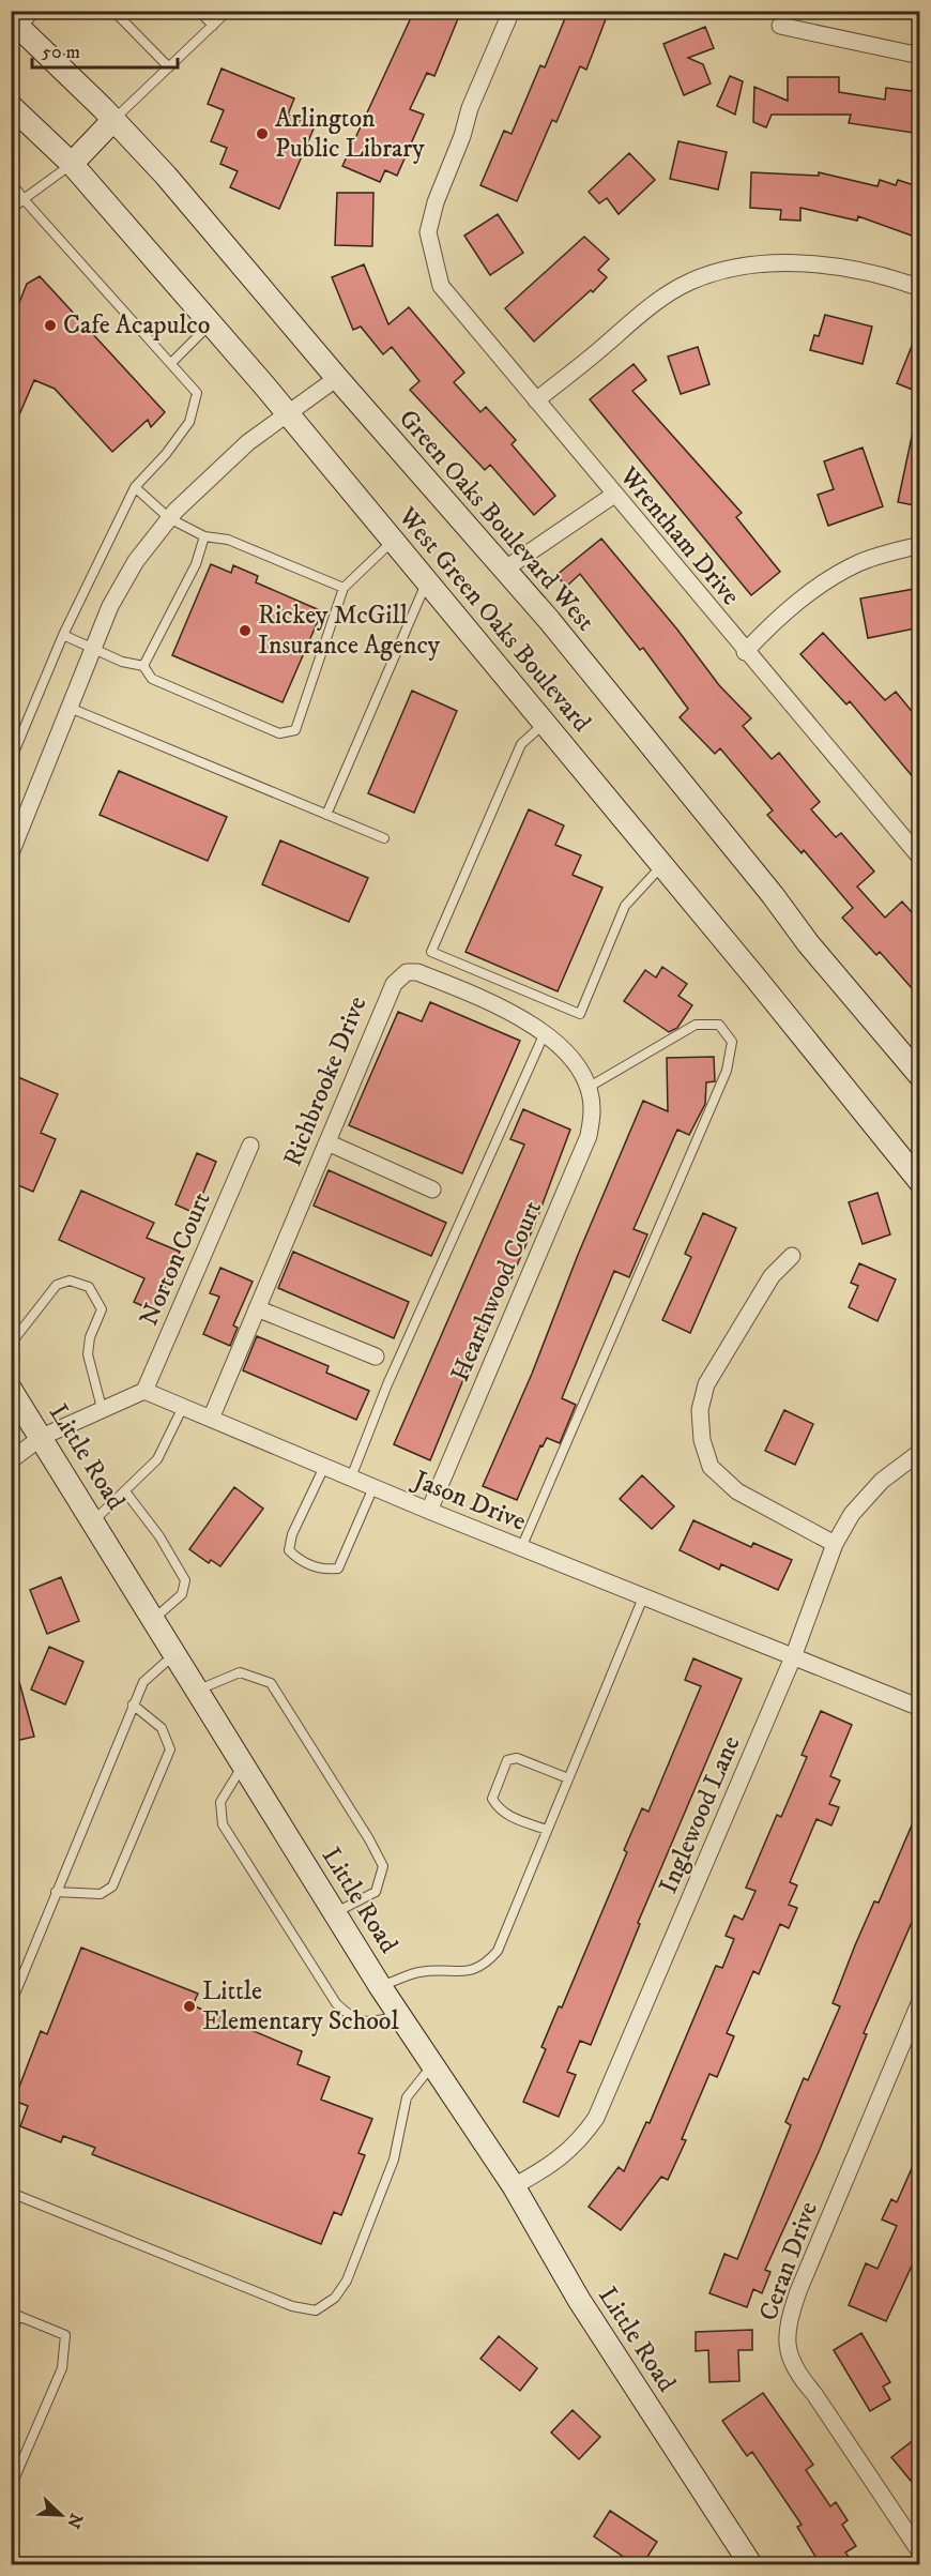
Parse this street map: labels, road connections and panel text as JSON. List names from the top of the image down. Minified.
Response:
{"streets":{"main road":["Green Oaks Boulevard West","West Green Oaks Boulevard","Little Road"],"street":["Wrentham Drive","Richbrooke Drive","Norton Court","Hearthwood Court","Jason Drive","Inglewood Lane","Ceran Drive"]},"crossings":[["Richbrooke Drive","Hearthwood Court"],["Richbrooke Drive","Jason Drive"],["Norton Court","Jason Drive"],["Hearthwood Court","Jason Drive"],["Little Road","Inglewood Lane"],["Jason Drive","Inglewood Lane"]],"places":["Arlington Public Library","Cafe Acapulco","Rickey McGill Insurance Agency","Little Elementary School"],"scale_bar":"50 m","north":"bottom right"}
